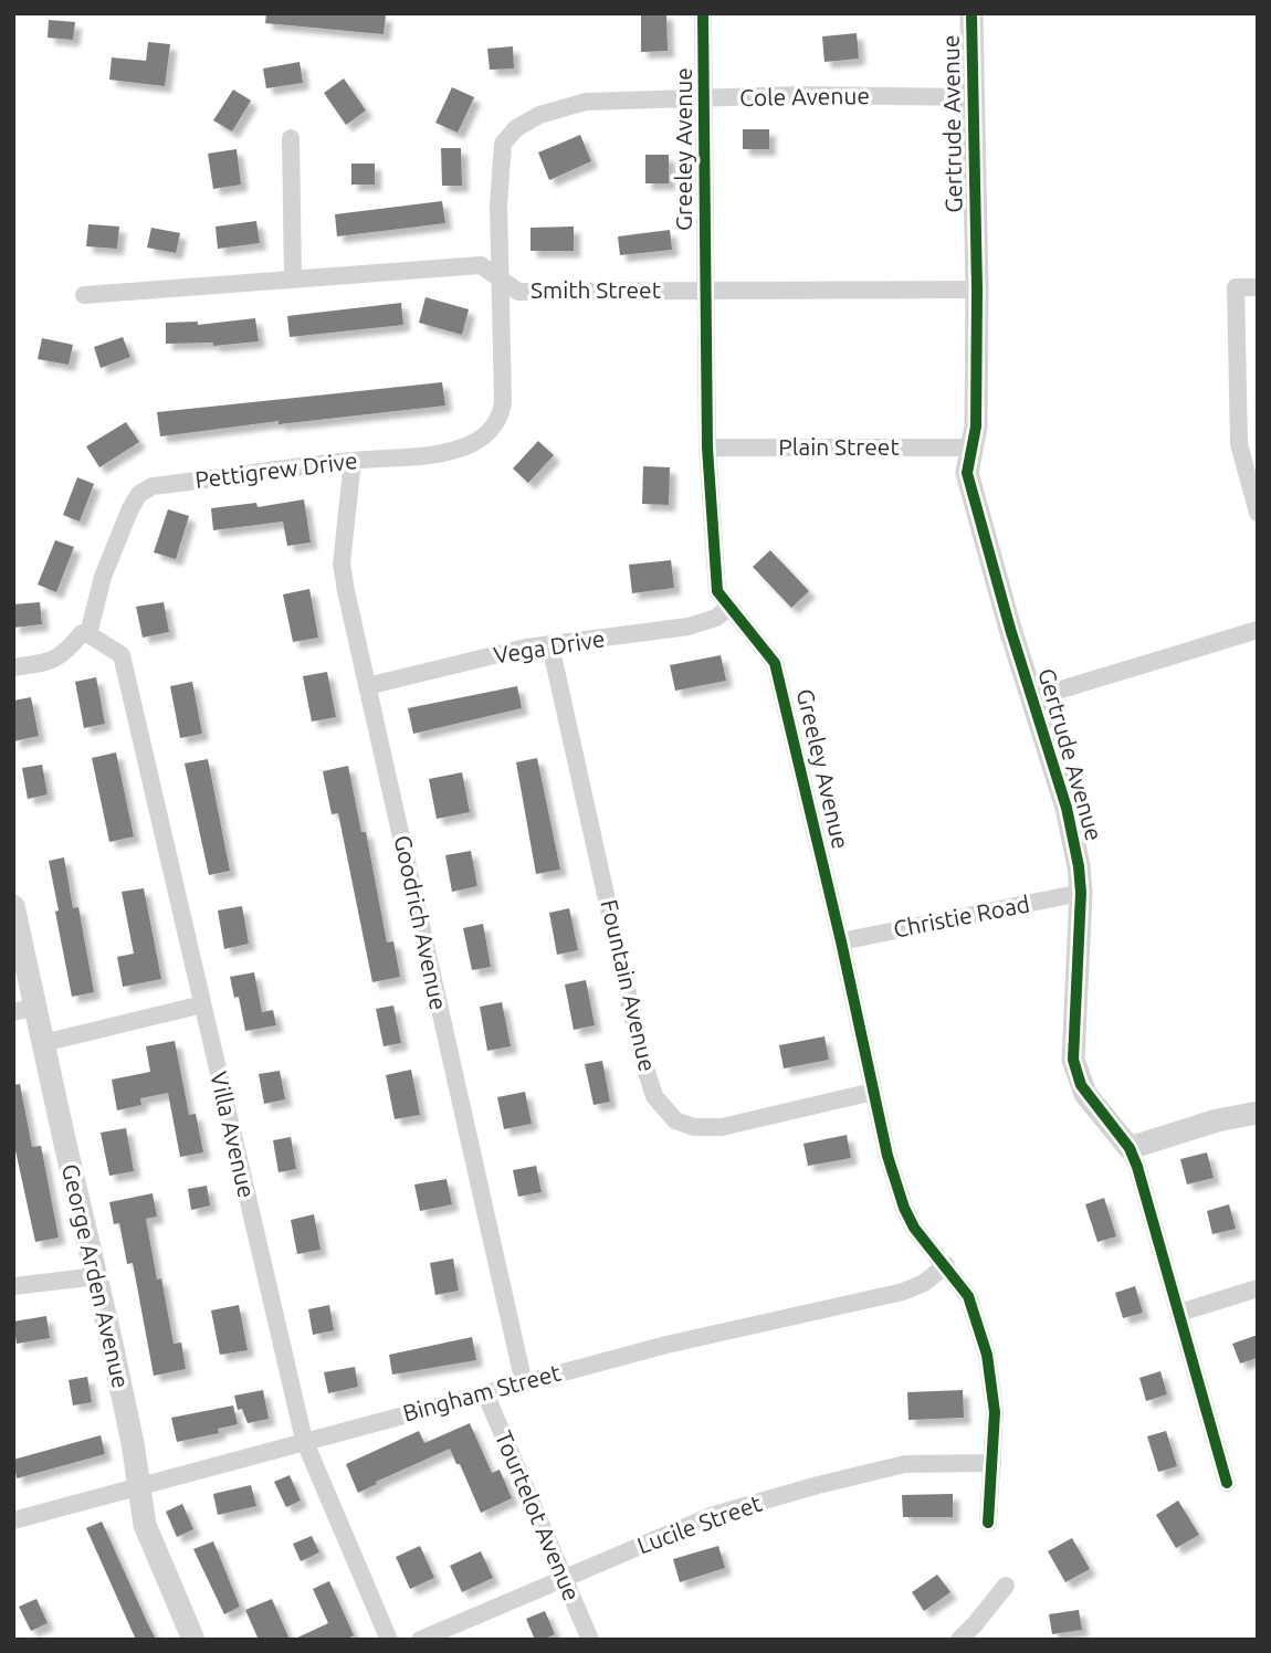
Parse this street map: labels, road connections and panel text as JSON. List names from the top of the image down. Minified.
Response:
{"streets":{"street":["Cole Avenue","Gertrude Avenue","Greeley Avenue","Smith Street","Plain Street","Pettigrew Drive","Vega Drive","Christie Road","Goodrich Avenue","Fountain Avenue","Villa Avenue","George Arden Avenue","Bingham Street","Tourtelot Avenue","Lucile Street"]},"crossings":[["Cole Avenue","Gertrude Avenue"],["Cole Avenue","Greeley Avenue"],["Cole Avenue","Smith Street"],["Cole Avenue","Pettigrew Drive"],["Gertrude Avenue","Smith Street"],["Gertrude Avenue","Plain Street"],["Gertrude Avenue","Christie Road"],["Greeley Avenue","Smith Street"],["Greeley Avenue","Plain Street"],["Greeley Avenue","Vega Drive"],["Greeley Avenue","Christie Road"],["Greeley Avenue","Fountain Avenue"],["Greeley Avenue","Bingham Street"],["Greeley Avenue","Lucile Street"],["Smith Street","Pettigrew Drive"],["Pettigrew Drive","Goodrich Avenue"],["Pettigrew Drive","Villa Avenue"],["Vega Drive","Goodrich Avenue"],["Vega Drive","Fountain Avenue"],["Goodrich Avenue","Bingham Street"],["Villa Avenue","Bingham Street"],["George Arden Avenue","Bingham Street"],["Bingham Street","Tourtelot Avenue"],["Tourtelot Avenue","Lucile Street"]]}
